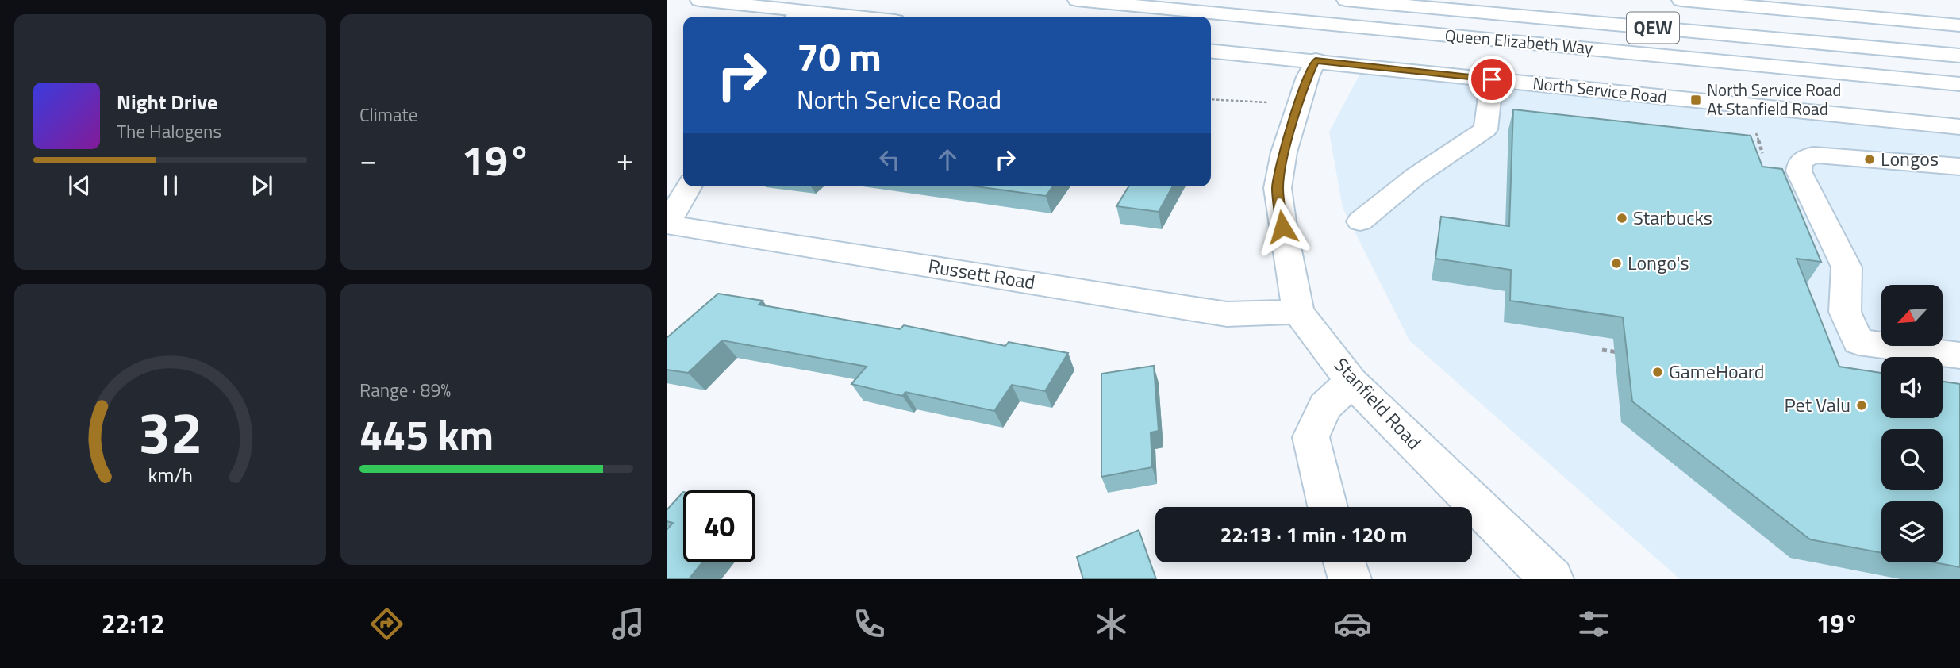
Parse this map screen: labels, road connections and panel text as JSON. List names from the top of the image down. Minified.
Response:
{"streets":{"main road":["QEW","Queen Elizabeth Way","North Service Road","Russett Road","Stanfield Road"]},"crossings":[["North Service Road","Stanfield Road"],["Russett Road","Stanfield Road"]],"places":{"transit":["North Service Road At Stanfield Road"],"other":["Longos","Starbucks","Longo's","GameHoard","Pet Valu"]},"north":"bottom left","page":{"tile":["Climate",["Range · 89%","445 km"]],"turn":["70 m","North Service Road"],"song":["Night Drive","The Halogens"],"heat":["−","19°","+"],"limit":"40","trip":"22:13 · 1 min · 120 m","tabs":["22:12","19°"],"gauge":["32","km/h"]}}
